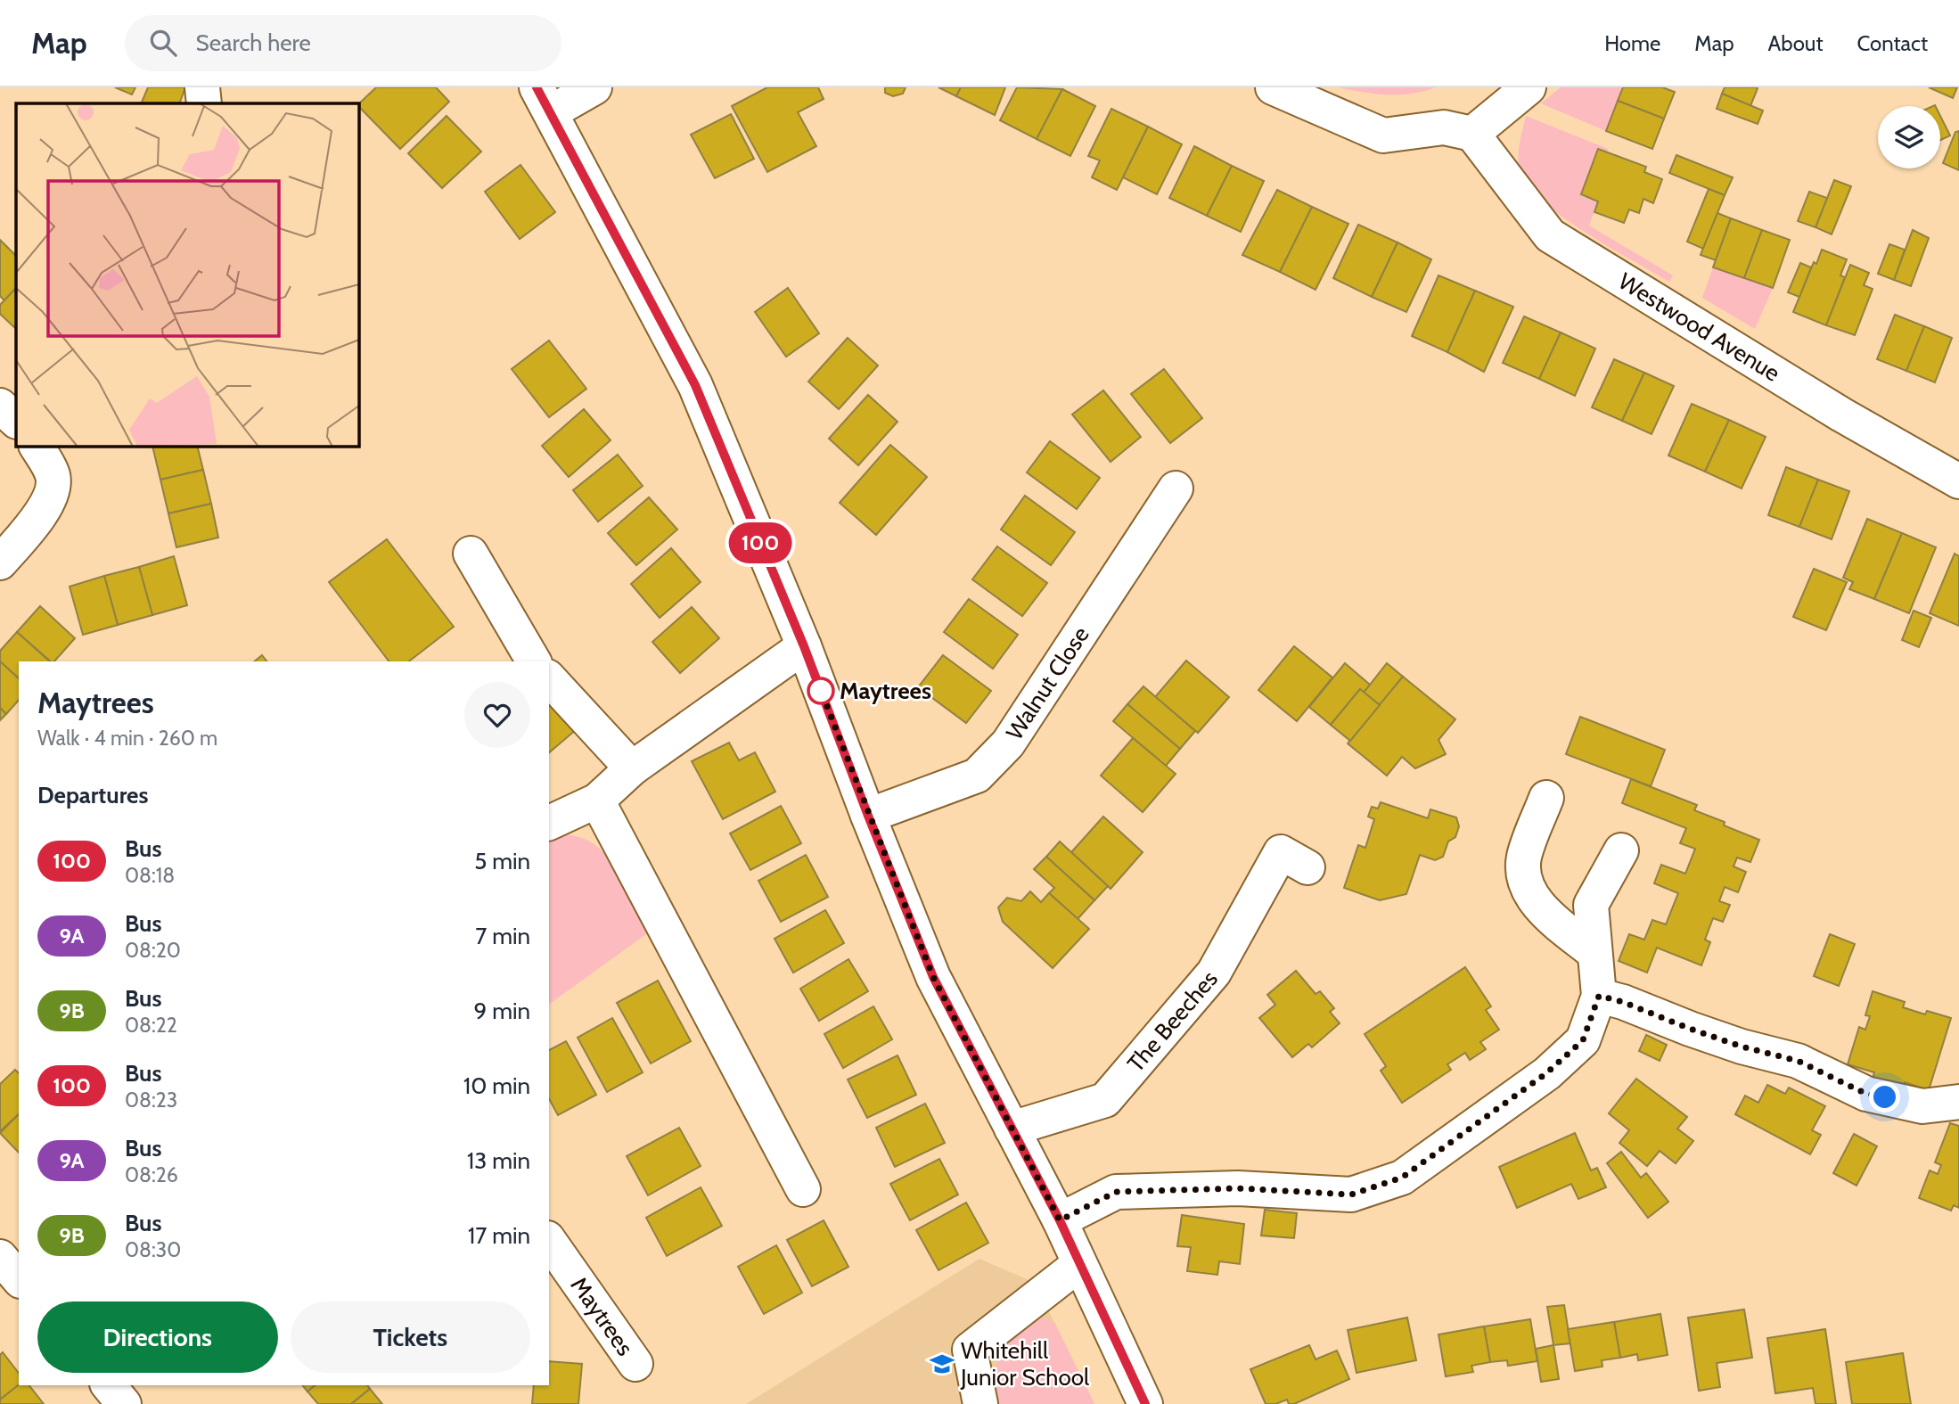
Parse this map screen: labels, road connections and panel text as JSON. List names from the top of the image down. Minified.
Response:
{"streets":{"street":["Westwood Avenue","Walnut Close","The Beeches","Maytrees"]},"places":{"other":["Maytrees"],"school or university":["Whitehill Junior School"]},"lines":["bus line 100"],"page":{"header":"Map","search":"Search here","nav":["Home","Map","About","Contact"],"on_map":"100","heading":[["Maytrees","Walk · 4 min · 260 m"],"Departures"],"list":[{"mark":"100","name":"Bus","note":"08:18","value":"5 min"},{"mark":"9A","name":"Bus","note":"08:20","value":"7 min"},{"mark":"9B","name":"Bus","note":"08:22","value":"9 min"},{"mark":"100","name":"Bus","note":"08:23","value":"10 min"},{"mark":"9A","name":"Bus","note":"08:26","value":"13 min"},{"mark":"9B","name":"Bus","note":"08:30","value":"17 min"}],"buttons":["Directions","Tickets"]}}
